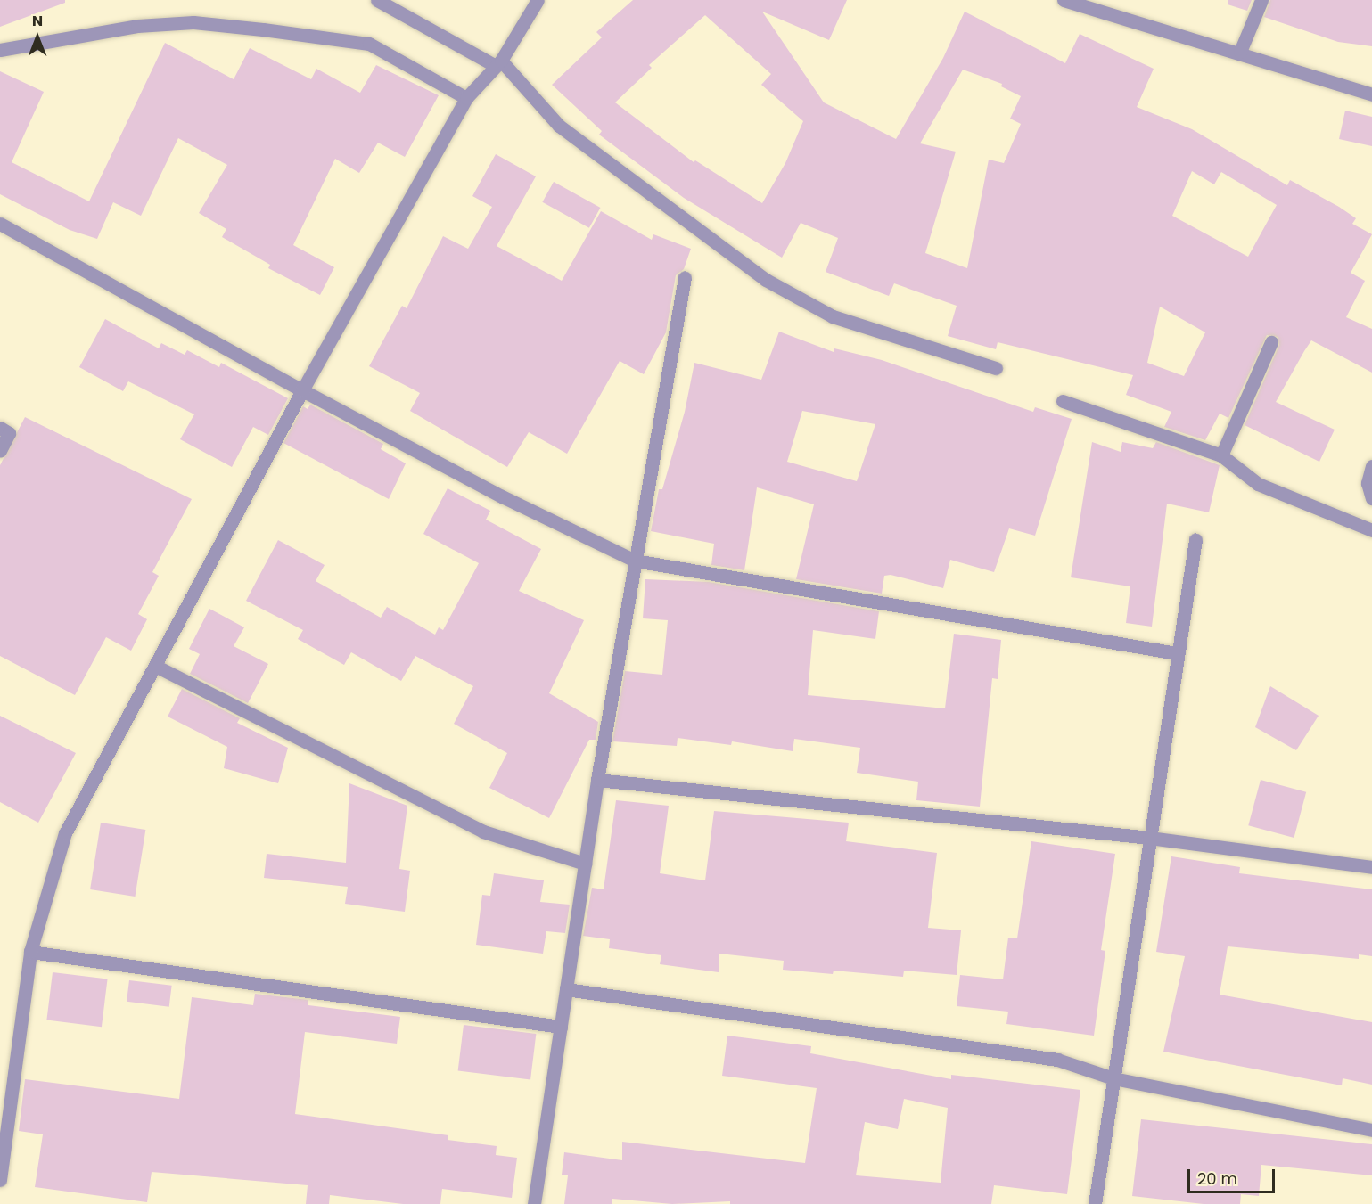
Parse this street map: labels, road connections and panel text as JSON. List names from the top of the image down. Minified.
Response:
{"scale_bar":"20 m","north":"top"}
